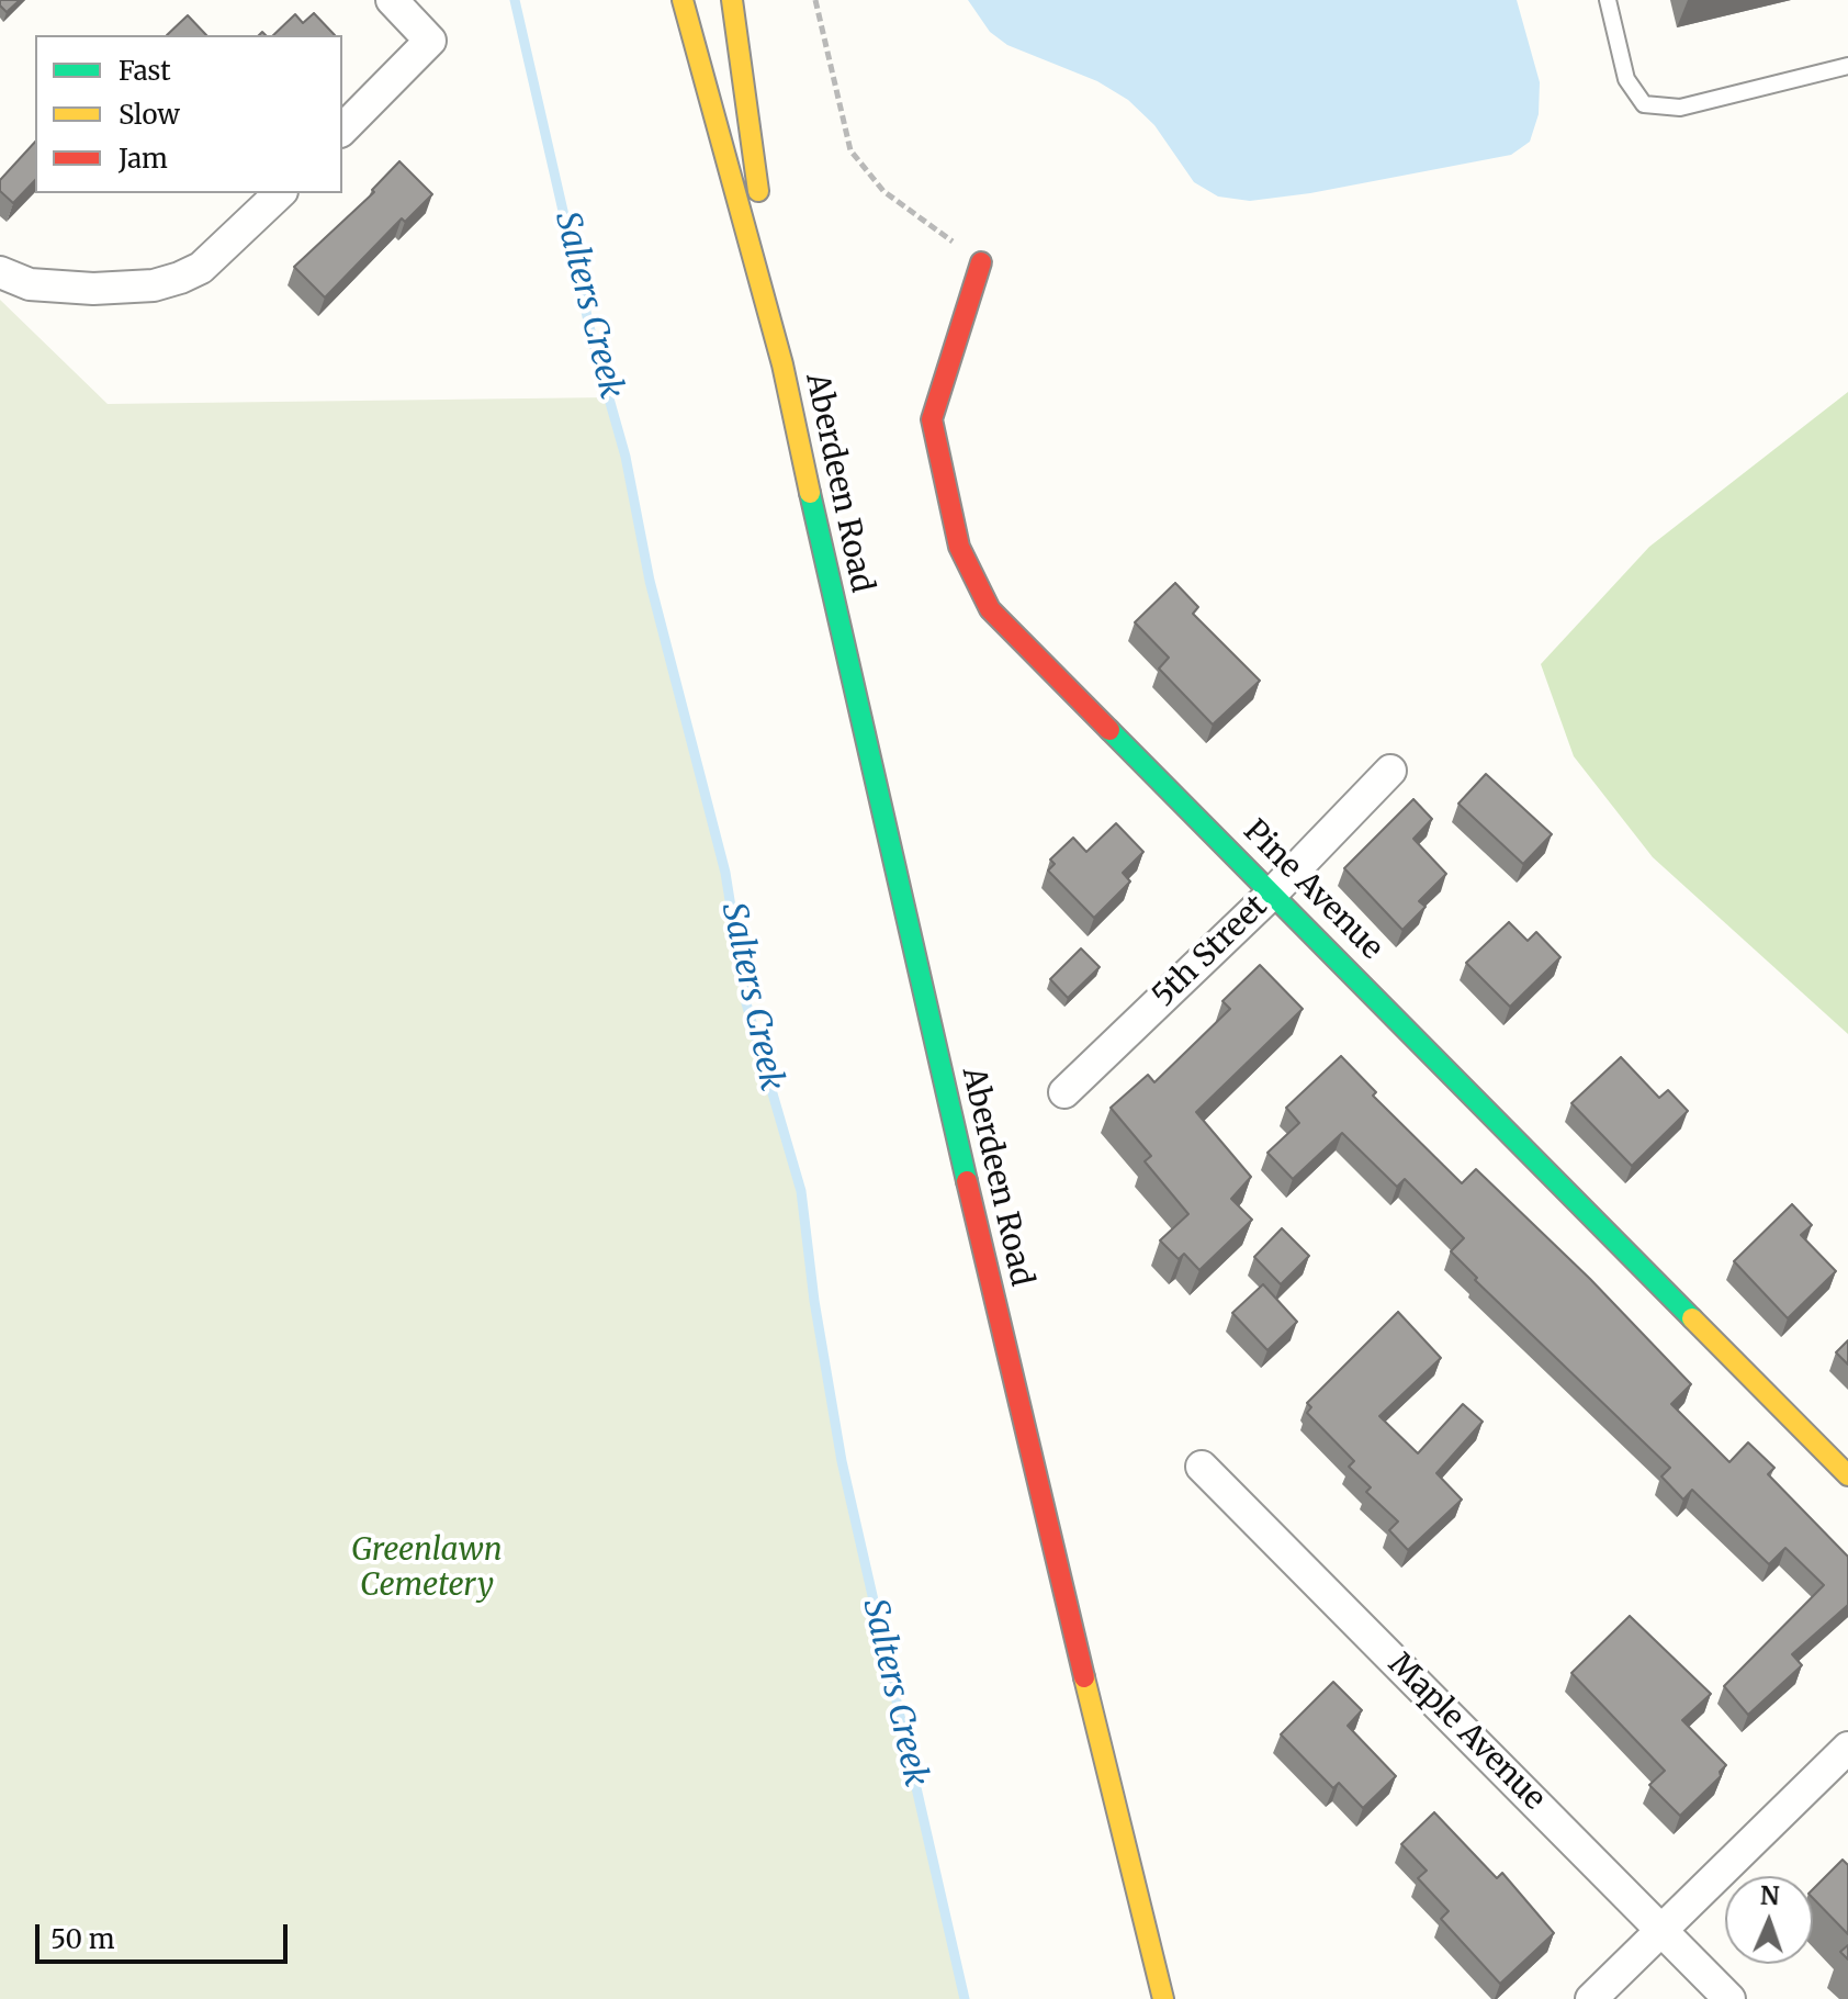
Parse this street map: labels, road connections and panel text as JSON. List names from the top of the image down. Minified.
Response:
{"streets":{"main road":["Aberdeen Road","Pine Avenue"],"street":["5th Street","Maple Avenue"]},"crossings":[["Pine Avenue","5th Street"]],"water":["Salters Creek"],"parks":["Greenlawn Cemetery"],"legend":["Fast","Slow","Jam"],"scale_bar":"50 m","north":"top"}
